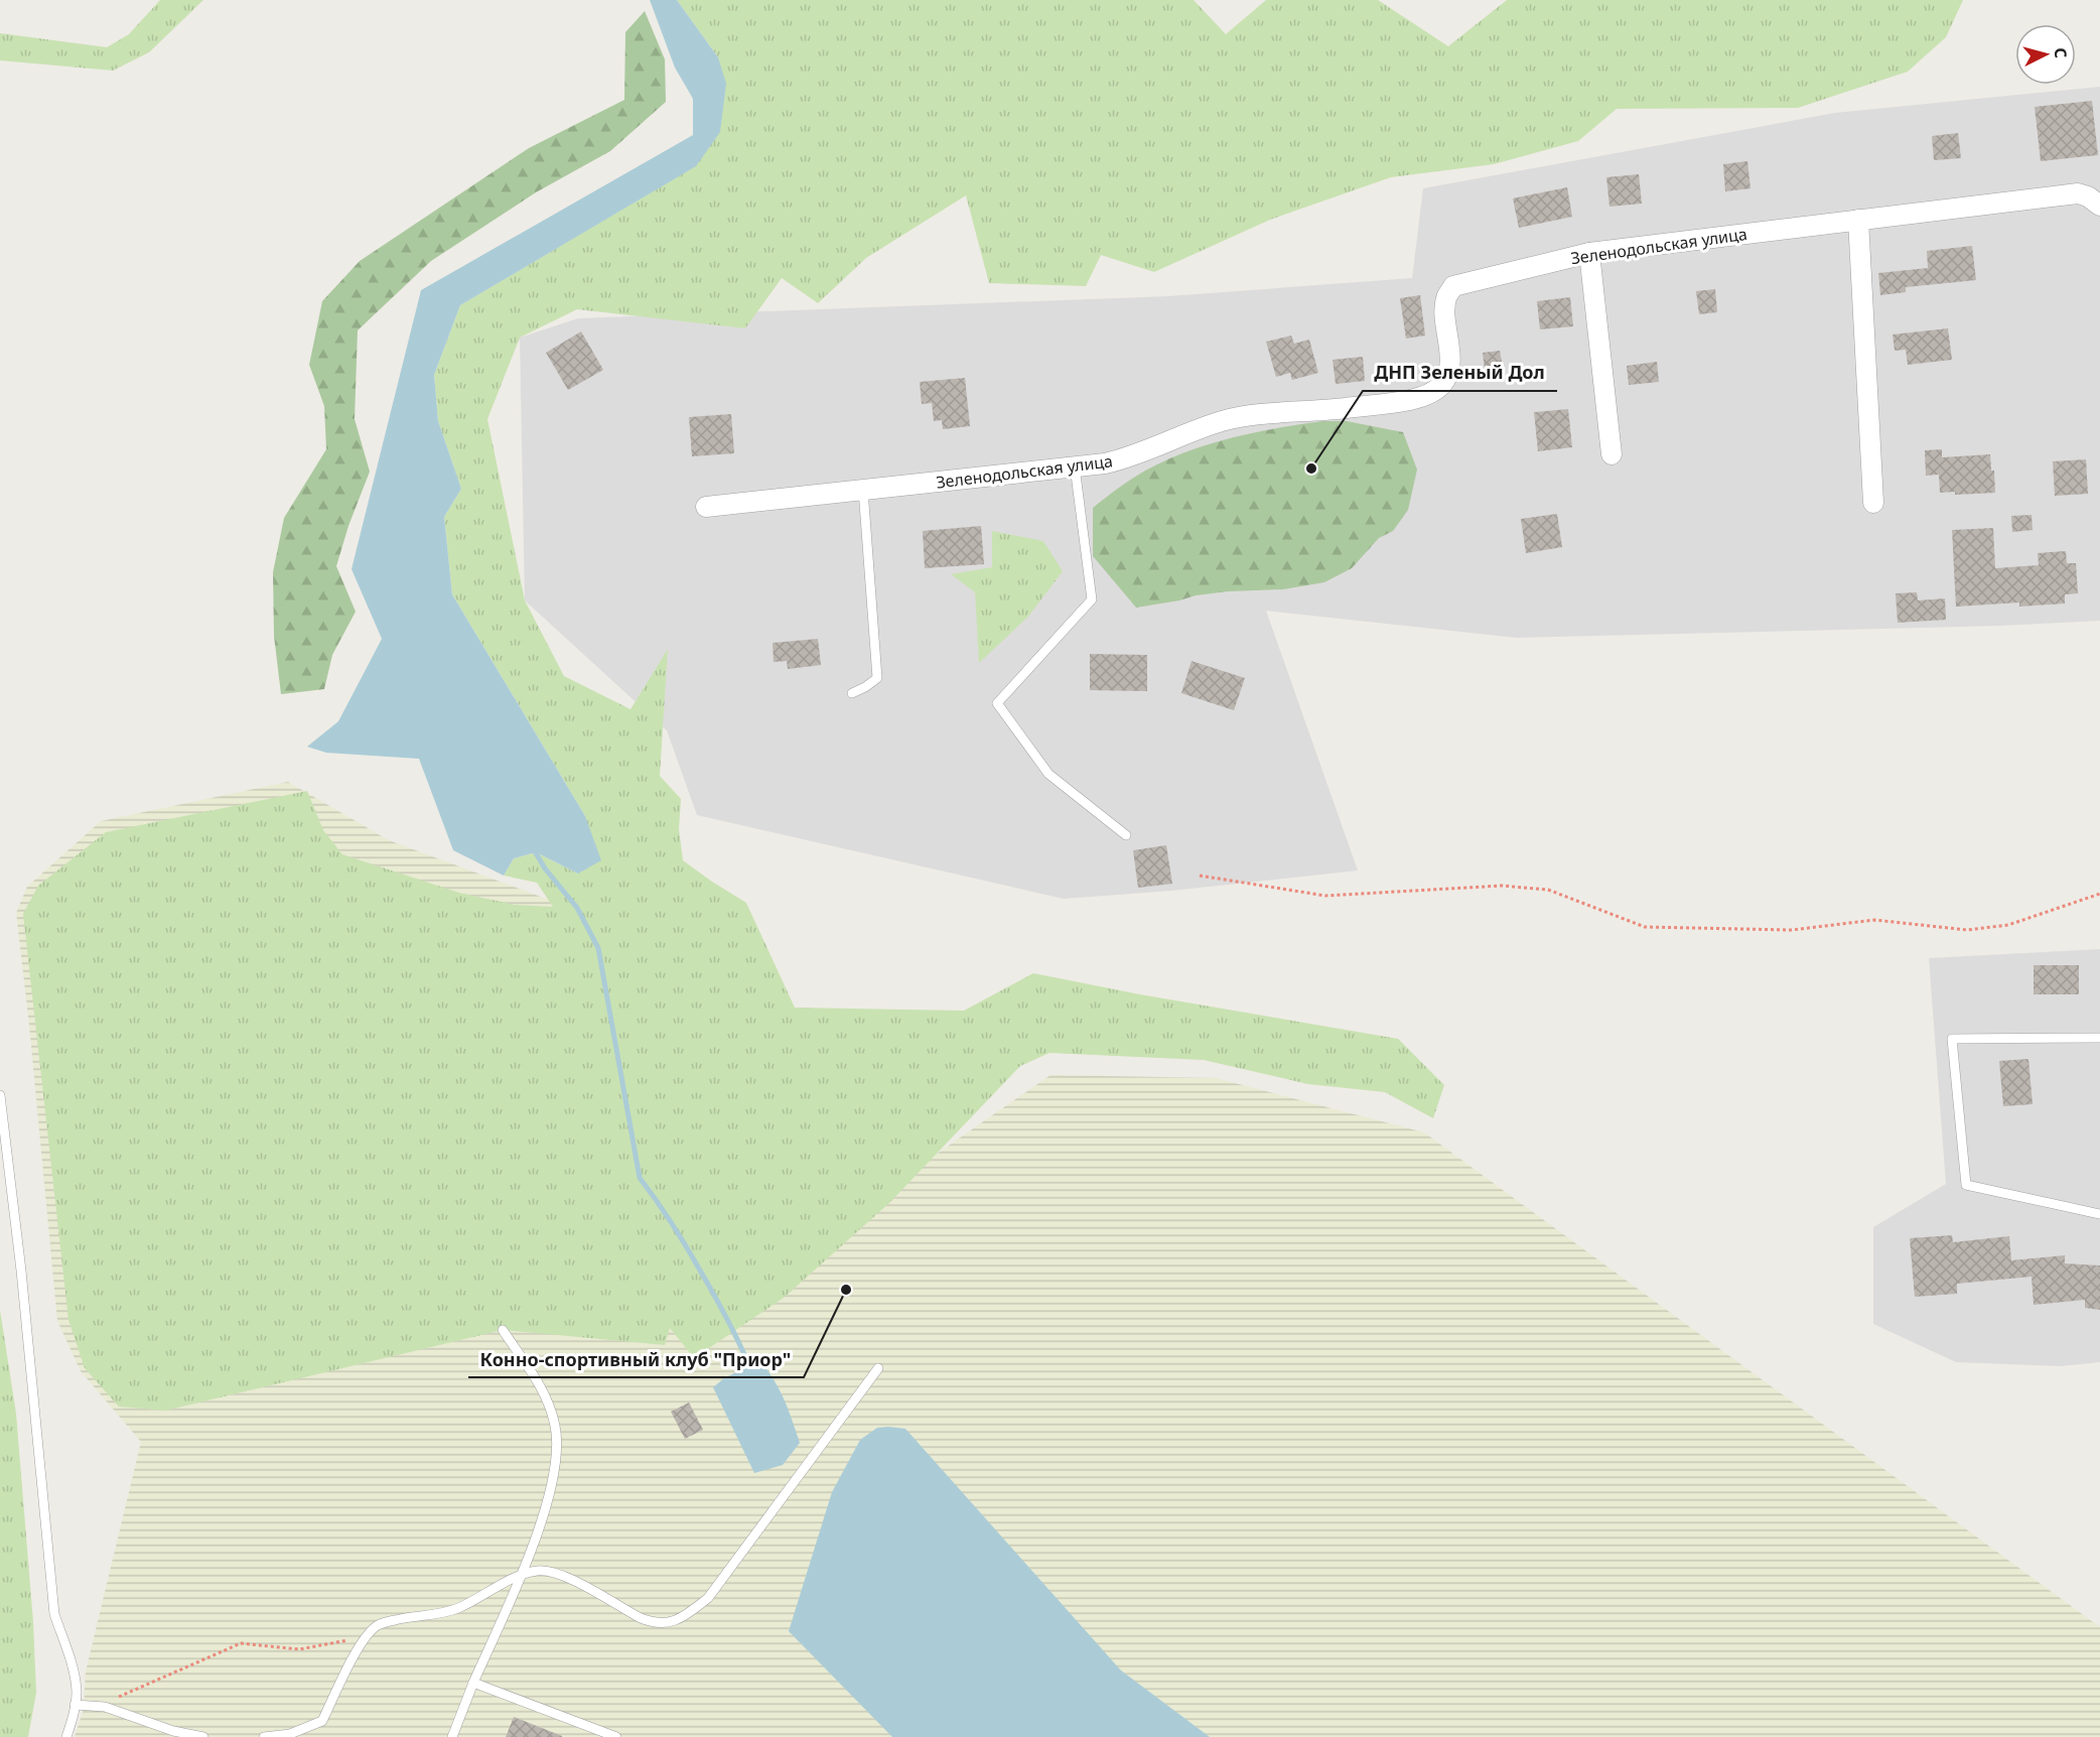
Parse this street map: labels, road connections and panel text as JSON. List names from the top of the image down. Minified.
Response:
{"streets":{"street":["Зеленодольская улица"]},"places":["ДНП Зеленый Дол","Конно-спортивный клуб \"Приор\""],"north":"right"}
